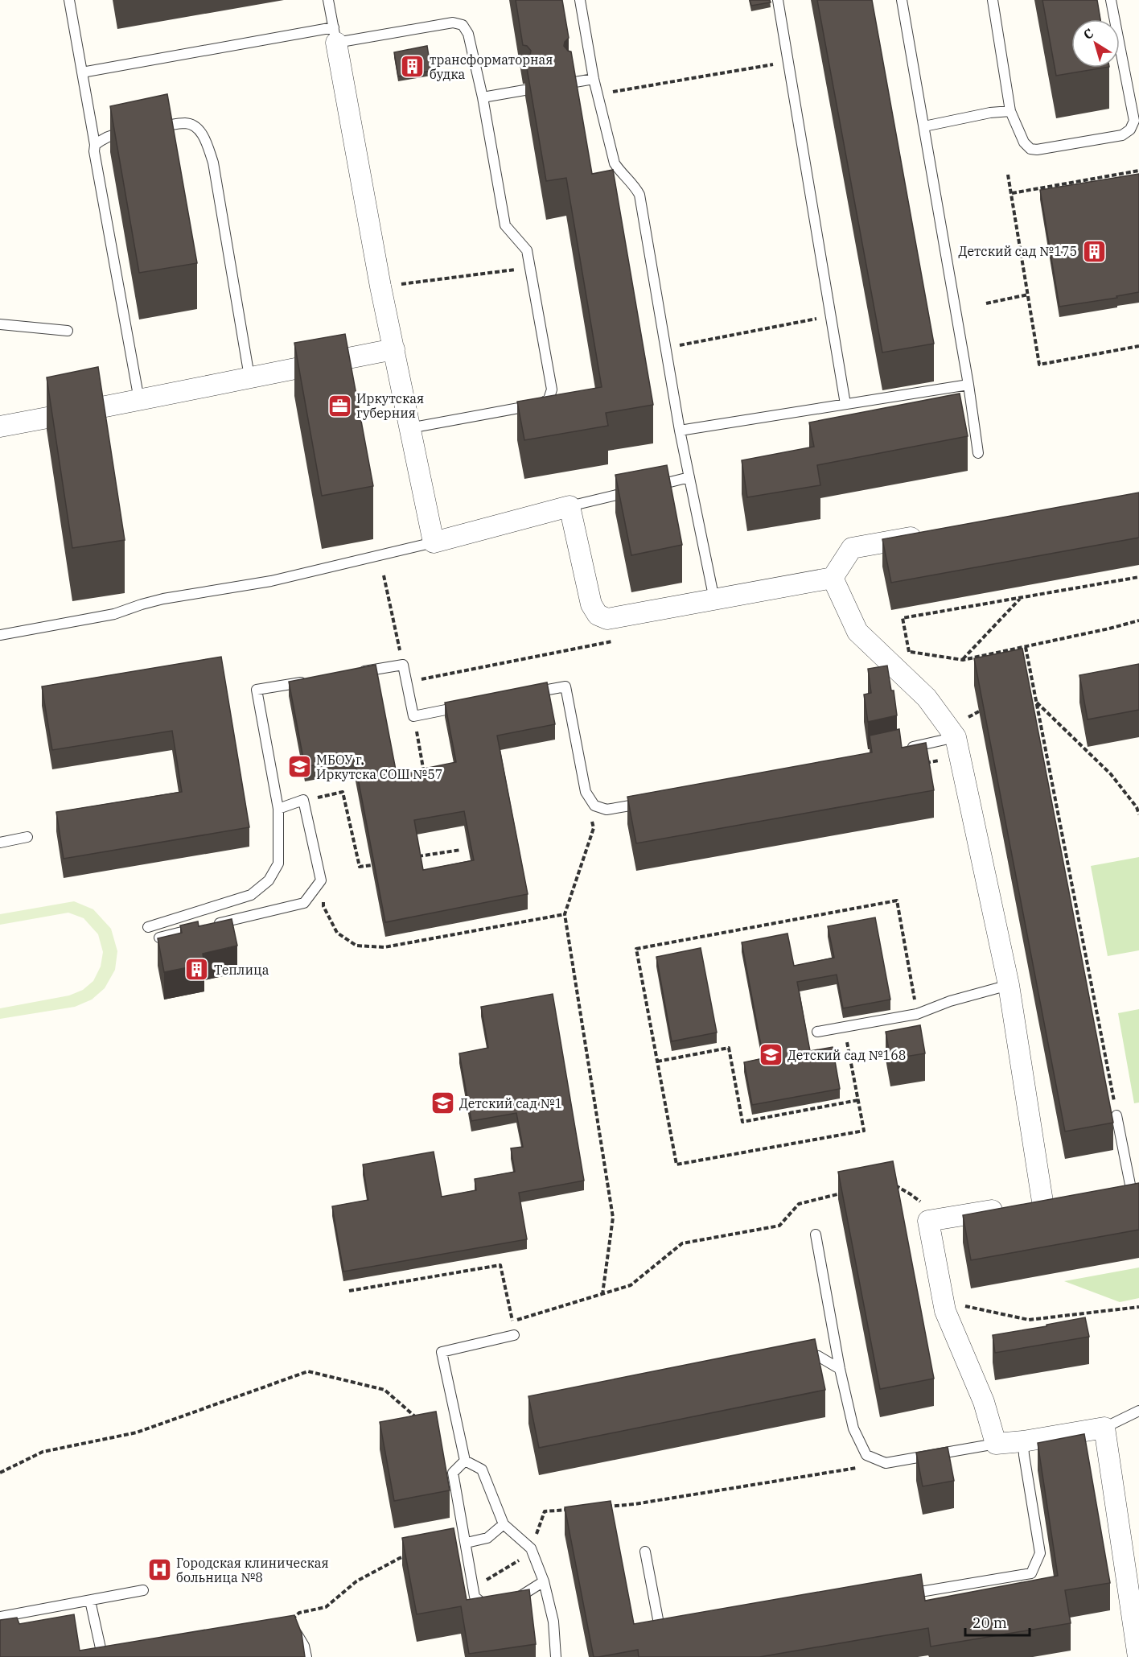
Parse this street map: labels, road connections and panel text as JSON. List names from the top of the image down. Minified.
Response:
{"places":{"building":["трансформаторная будка","Детский сад №175","Теплица"],"office":["Иркутская губерния"],"school or university":["МБОУ г. Иркутска СОШ №57","Детский сад №168","Детский сад №1"],"hospital":["Городская клиническая больница №8"]},"scale_bar":"20 m","north":"top left"}
